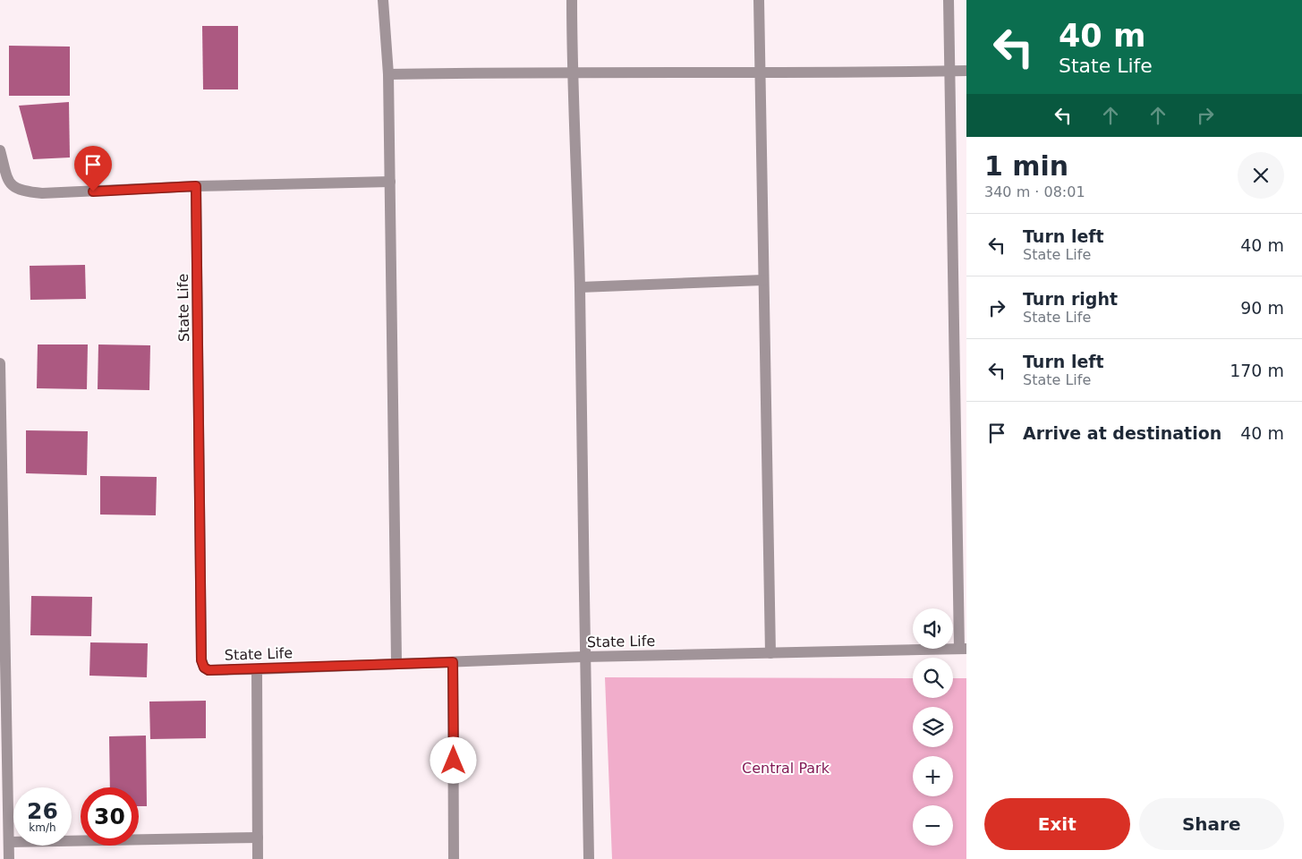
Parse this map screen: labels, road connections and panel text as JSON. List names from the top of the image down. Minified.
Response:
{"streets":{"street":["State Life"]},"parks":["Central Park"],"page":{"turn":["40 m","State Life"],"heading":["1 min","340 m · 08:01"],"list":[{"name":"Turn left","note":"State Life","value":"40 m"},{"name":"Turn right","note":"State Life","value":"90 m"},{"name":"Turn left","note":"State Life","value":"170 m"},{"name":"Arrive at destination","value":"40 m"}],"map_buttons":["+","−"],"speed":"26 km/h","limit":"30","buttons":["Exit","Share"]}}
